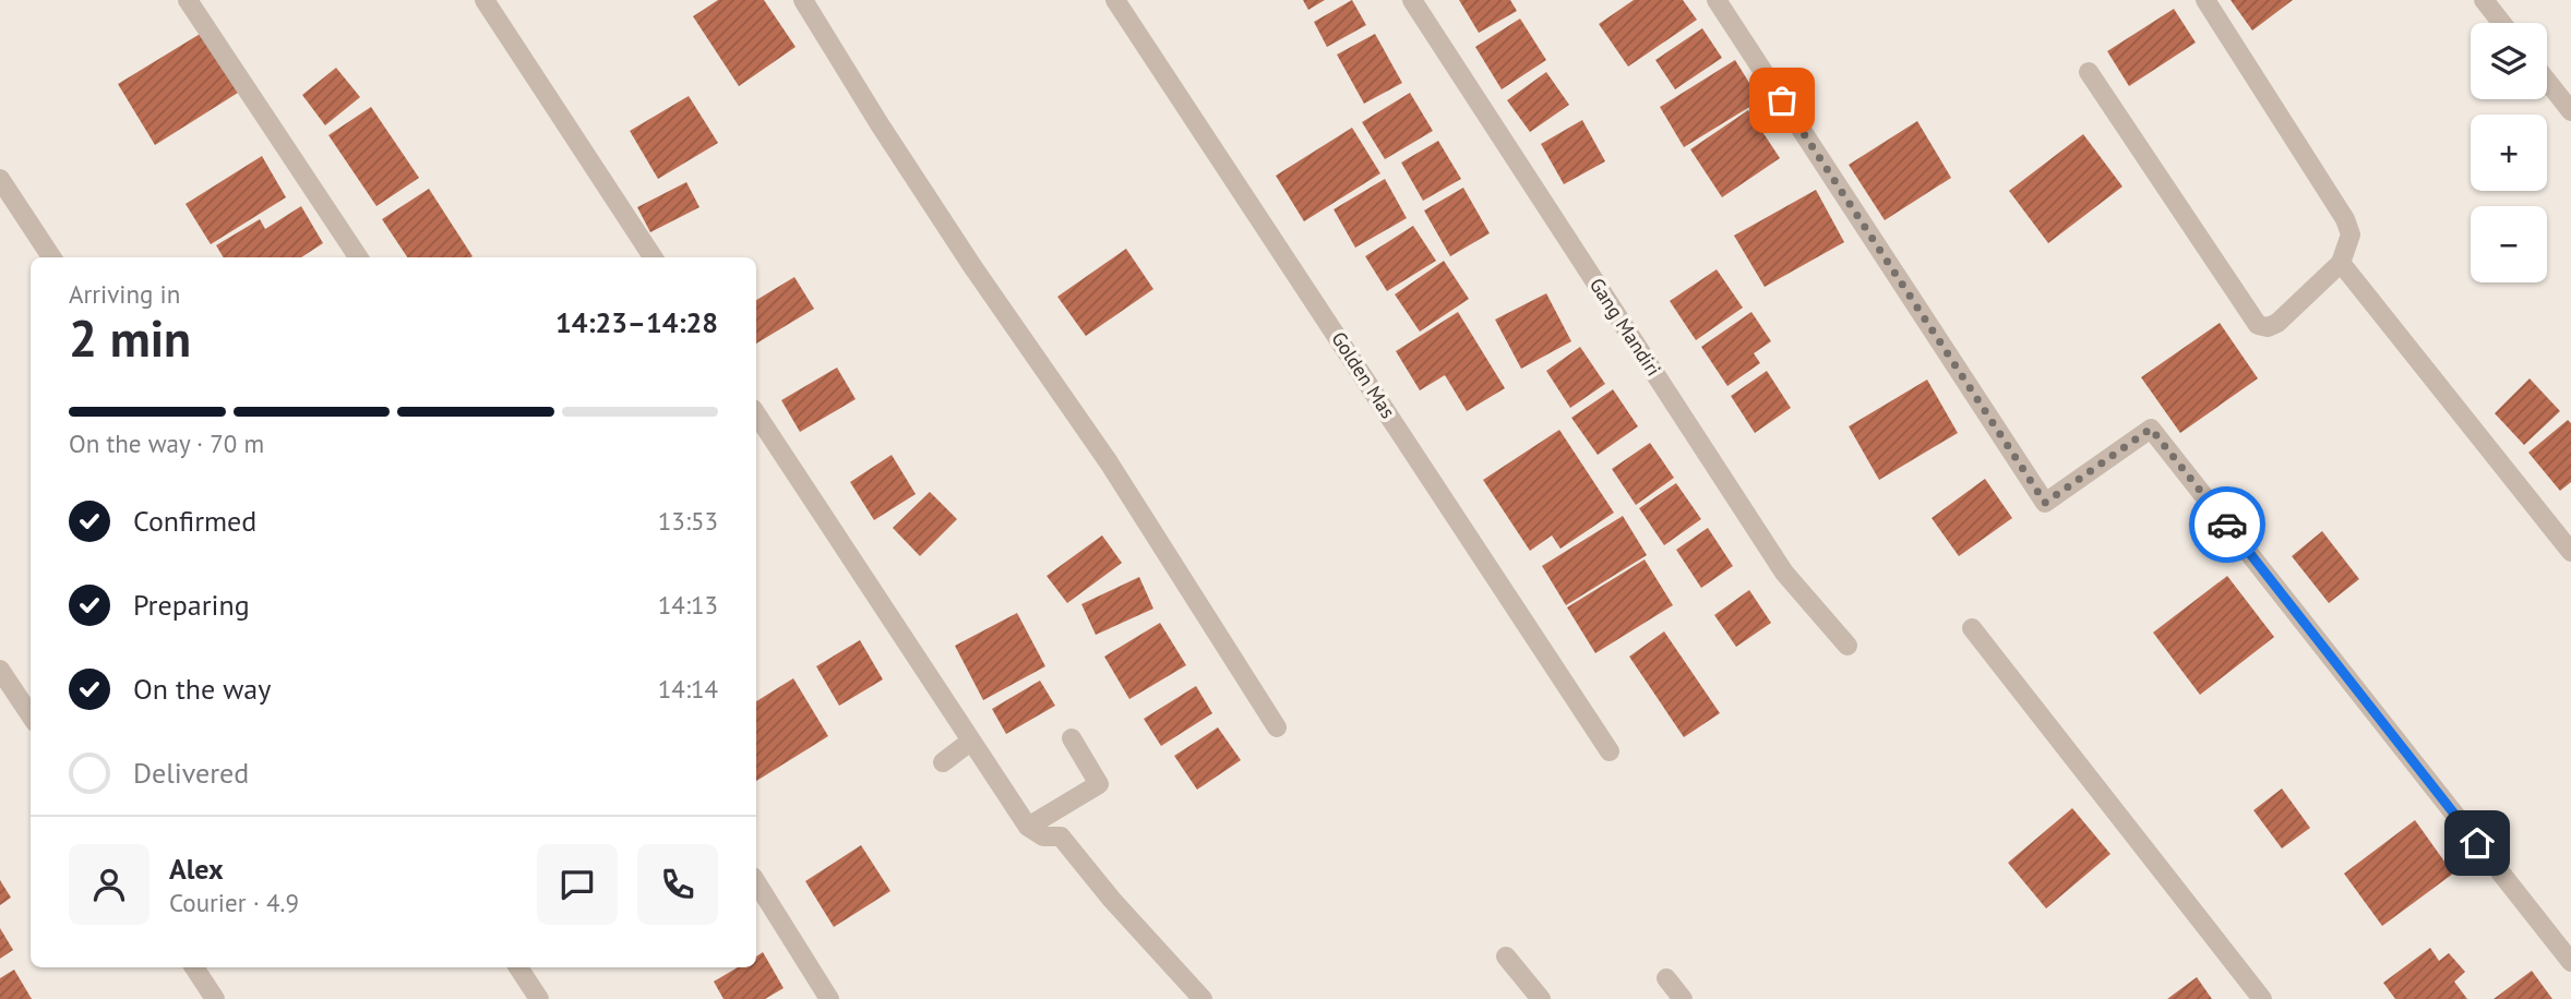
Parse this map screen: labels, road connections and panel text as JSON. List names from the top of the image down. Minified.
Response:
{"streets":{"street":["Gang Mandiri","Golden Mas"]},"page":{"map_buttons":["+","−"],"heading":["2 min","Arriving in","14:23–14:28"],"panel":["Alex","Courier · 4.9"],"bar":"On the way · 70 m","list":[["Confirmed","13:53"],["Preparing","14:13"],["On the way","14:14"],"Delivered"]}}
